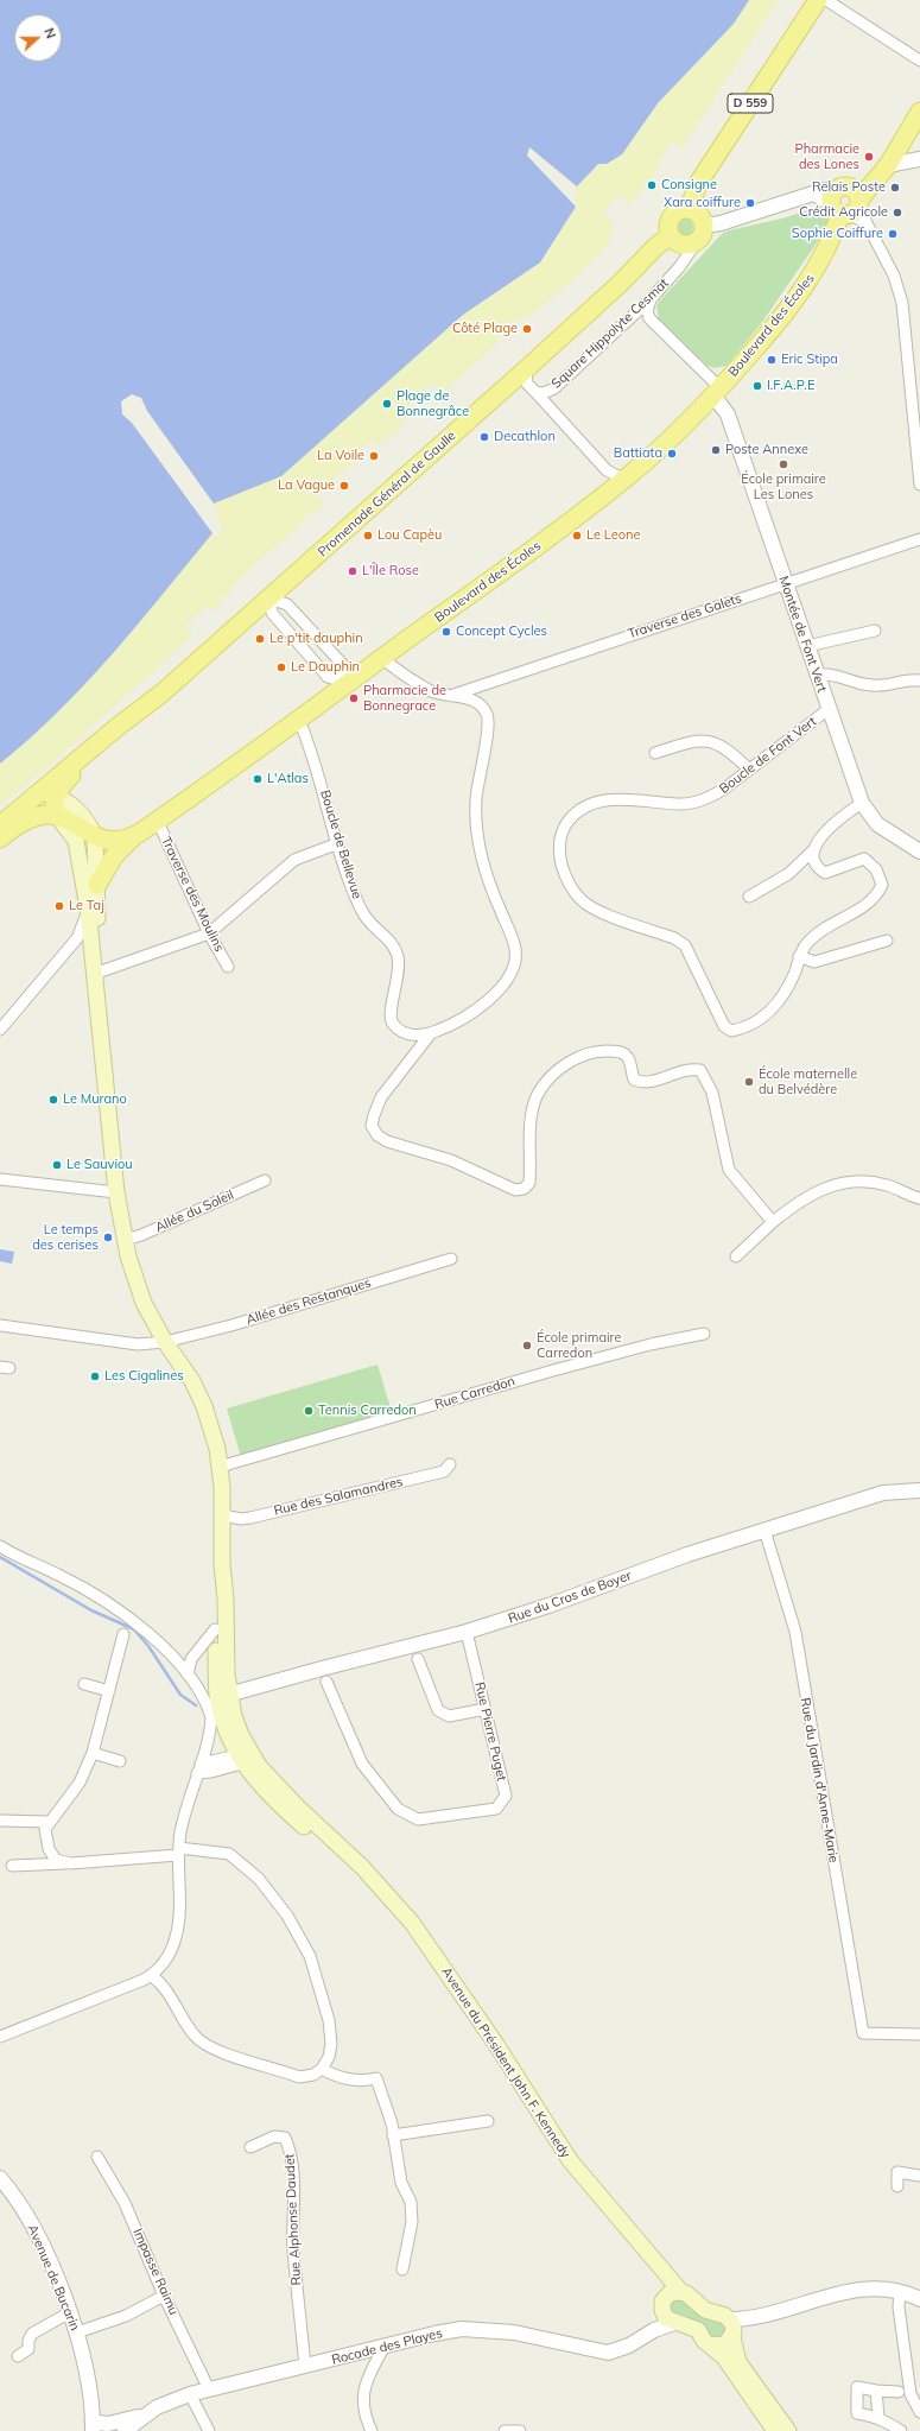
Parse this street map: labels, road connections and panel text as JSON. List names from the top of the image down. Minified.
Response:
{"streets":{"main road":["D 559","Boulevard des Écoles","Promenade Général de Gaulle","Avenue du Président John F. Kennedy"],"street":["Square Hippolyte Cesmat","Traverse des Galets","Montée de Font Vert","Boucle de Font Vert","Boucle de Bellevue","Traverse des Moulins","Allée du Soleil","Allée des Restanques","Rue Carredon","Rue des Salamandres","Rue du Cros de Boyer","Rue Pierre Puget","Rue du Jardin d'Anne-Marie","Rue Alphonse Daudet","Impasse Raimu","Avenue de Bucarin","Rocade des Playes"]},"crossings":[["D 559","Square Hippolyte Cesmat"],["D 559","Promenade Général de Gaulle"],["Boulevard des Écoles","Montée de Font Vert"],["Boulevard des Écoles","Boucle de Bellevue"],["Boulevard des Écoles","Traverse des Moulins"],["Boulevard des Écoles","Avenue du Président John F. Kennedy"],["Square Hippolyte Cesmat","Promenade Général de Gaulle"],["Square Hippolyte Cesmat","Montée de Font Vert"],["Promenade Général de Gaulle","Avenue du Président John F. Kennedy"],["Traverse des Galets","Montée de Font Vert"],["Traverse des Galets","Boucle de Bellevue"],["Montée de Font Vert","Boucle de Font Vert"],["Allée du Soleil","Avenue du Président John F. Kennedy"],["Allée des Restanques","Avenue du Président John F. Kennedy"],["Rue Carredon","Avenue du Président John F. Kennedy"],["Rue des Salamandres","Avenue du Président John F. Kennedy"],["Rue du Cros de Boyer","Rue Pierre Puget"],["Rue du Cros de Boyer","Rue du Jardin d'Anne-Marie"],["Rue du Cros de Boyer","Avenue du Président John F. Kennedy"],["Rue Alphonse Daudet","Rocade des Playes"],["Impasse Raimu","Rocade des Playes"],["Avenue de Bucarin","Rocade des Playes"]],"places":["Pharmacie des Lones","Consigne","Relais Poste","Xara coiffure","Crédit Agricole","Sophie Coiffure","Côté Plage","Eric Stipa","I.F.A.P.E","Plage de Bonnegrâce","Decathlon","Poste Annexe","Battiata","La Voile","École primaire Les Lones","La Vague","Lou Capèu","Le Leone","L'Île Rose","Concept Cycles","Le p'tit dauphin","Le Dauphin","Pharmacie de Bonnegrace","L'Atlas","Le Taj","École maternelle du Belvédère","Le Murano","Le Sauviou","Le temps des cerises","École primaire Carredon","Les Cigalines","Tennis Carredon"],"north":"right"}
